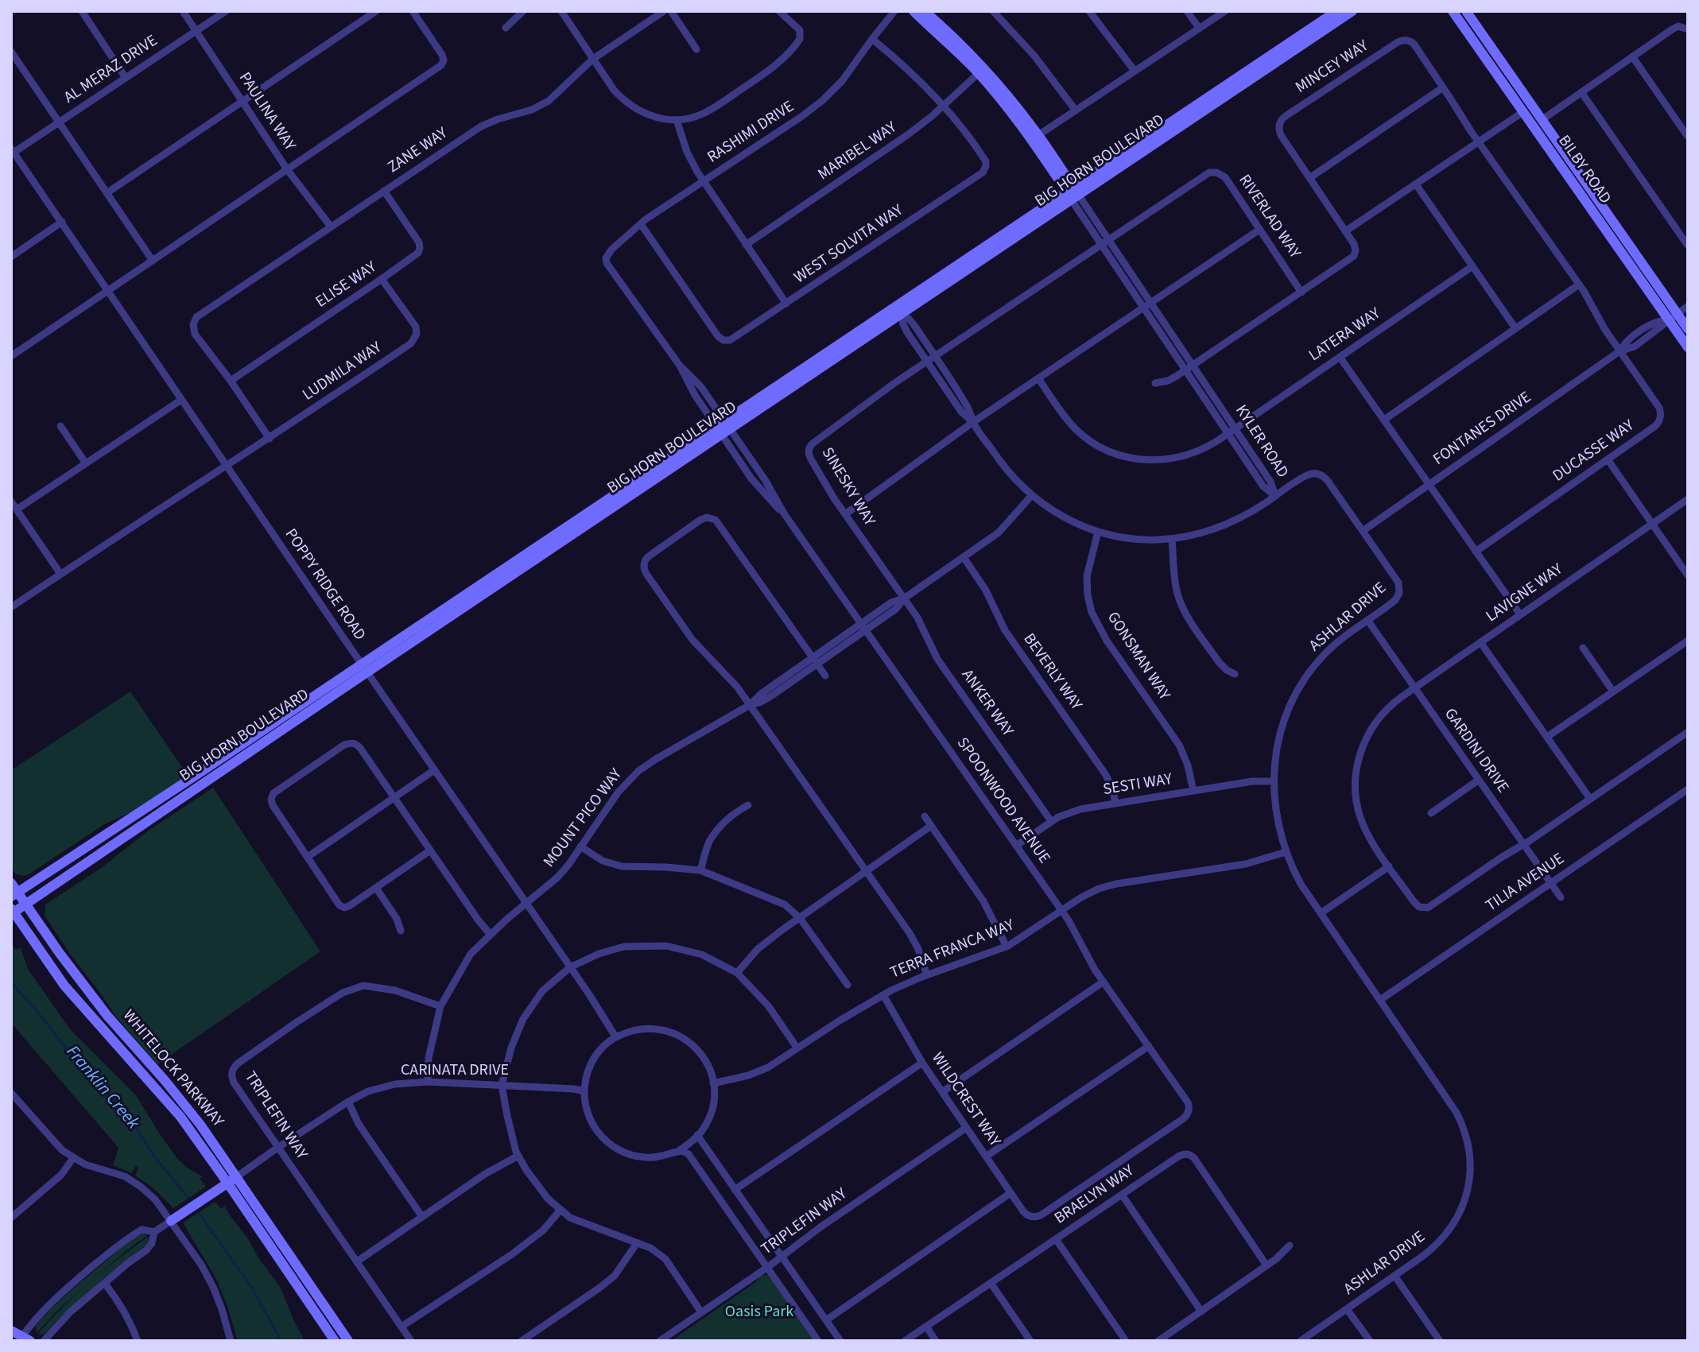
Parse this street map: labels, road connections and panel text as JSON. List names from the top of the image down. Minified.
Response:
{"streets":{"main road":["BIG HORN BOULEVARD","BILBY ROAD","KYLER ROAD","WHITELOCK PARKWAY"],"street":["MINCEY WAY","AL MERAZ DRIVE","PAULINA WAY","RASHIMI DRIVE","ZANE WAY","MARIBEL WAY","RIVERLAD WAY","WEST SOLVITA WAY","ELISE WAY","LATERA WAY","LUDMILA WAY","FONTANES DRIVE","DUCASSE WAY","SINESKY WAY","POPPY RIDGE ROAD","LAVIGNE WAY","ASHLAR DRIVE","GONSMAN WAY","BEVERLY WAY","ANKER WAY","GARDINI DRIVE","SESTI WAY","SPOONWOOD AVENUE","MOUNT PICO WAY","TILIA AVENUE","TERRA FRANCA WAY","CARINATA DRIVE","WILDCREST WAY","TRIPLEFIN WAY","BRAELYN WAY"]},"crossings":[["MINCEY WAY","FONTANES DRIVE"],["MINCEY WAY","DUCASSE WAY"],["AL MERAZ DRIVE","PAULINA WAY"],["AL MERAZ DRIVE","POPPY RIDGE ROAD"],["PAULINA WAY","ZANE WAY"],["RASHIMI DRIVE","WEST SOLVITA WAY"],["RASHIMI DRIVE","SPOONWOOD AVENUE"],["ZANE WAY","ELISE WAY"],["MARIBEL WAY","WEST SOLVITA WAY"],["MARIBEL WAY","KYLER ROAD"],["BIG HORN BOULEVARD","KYLER ROAD"],["BIG HORN BOULEVARD","POPPY RIDGE ROAD"],["BIG HORN BOULEVARD","ASHLAR DRIVE"],["BIG HORN BOULEVARD","SPOONWOOD AVENUE"],["BIG HORN BOULEVARD","WHITELOCK PARKWAY"],["BILBY ROAD","FONTANES DRIVE"],["RIVERLAD WAY","KYLER ROAD"],["ELISE WAY","LUDMILA WAY"],["LATERA WAY","KYLER ROAD"],["LUDMILA WAY","POPPY RIDGE ROAD"],["FONTANES DRIVE","DUCASSE WAY"],["FONTANES DRIVE","ASHLAR DRIVE"],["KYLER ROAD","ASHLAR DRIVE"],["SINESKY WAY","ASHLAR DRIVE"],["SINESKY WAY","ANKER WAY"],["SINESKY WAY","MOUNT PICO WAY"],["POPPY RIDGE ROAD","MOUNT PICO WAY"],["POPPY RIDGE ROAD","TERRA FRANCA WAY"],["POPPY RIDGE ROAD","CARINATA DRIVE"],["LAVIGNE WAY","GARDINI DRIVE"],["ASHLAR DRIVE","GONSMAN WAY"],["ASHLAR DRIVE","GARDINI DRIVE"],["ASHLAR DRIVE","SESTI WAY"],["ASHLAR DRIVE","MOUNT PICO WAY"],["ASHLAR DRIVE","TILIA AVENUE"],["ASHLAR DRIVE","TERRA FRANCA WAY"],["GONSMAN WAY","SESTI WAY"],["BEVERLY WAY","SESTI WAY"],["BEVERLY WAY","MOUNT PICO WAY"],["ANKER WAY","SESTI WAY"],["ANKER WAY","MOUNT PICO WAY"],["GARDINI DRIVE","TILIA AVENUE"],["SESTI WAY","SPOONWOOD AVENUE"],["SPOONWOOD AVENUE","MOUNT PICO WAY"],["SPOONWOOD AVENUE","TERRA FRANCA WAY"],["SPOONWOOD AVENUE","WILDCREST WAY"],["MOUNT PICO WAY","CARINATA DRIVE"],["MOUNT PICO WAY","TRIPLEFIN WAY"],["TERRA FRANCA WAY","CARINATA DRIVE"],["TERRA FRANCA WAY","WILDCREST WAY"],["WHITELOCK PARKWAY","CARINATA DRIVE"],["CARINATA DRIVE","TRIPLEFIN WAY"],["WILDCREST WAY","TRIPLEFIN WAY"]],"water":["Franklin Creek"],"parks":["Oasis Park"]}
